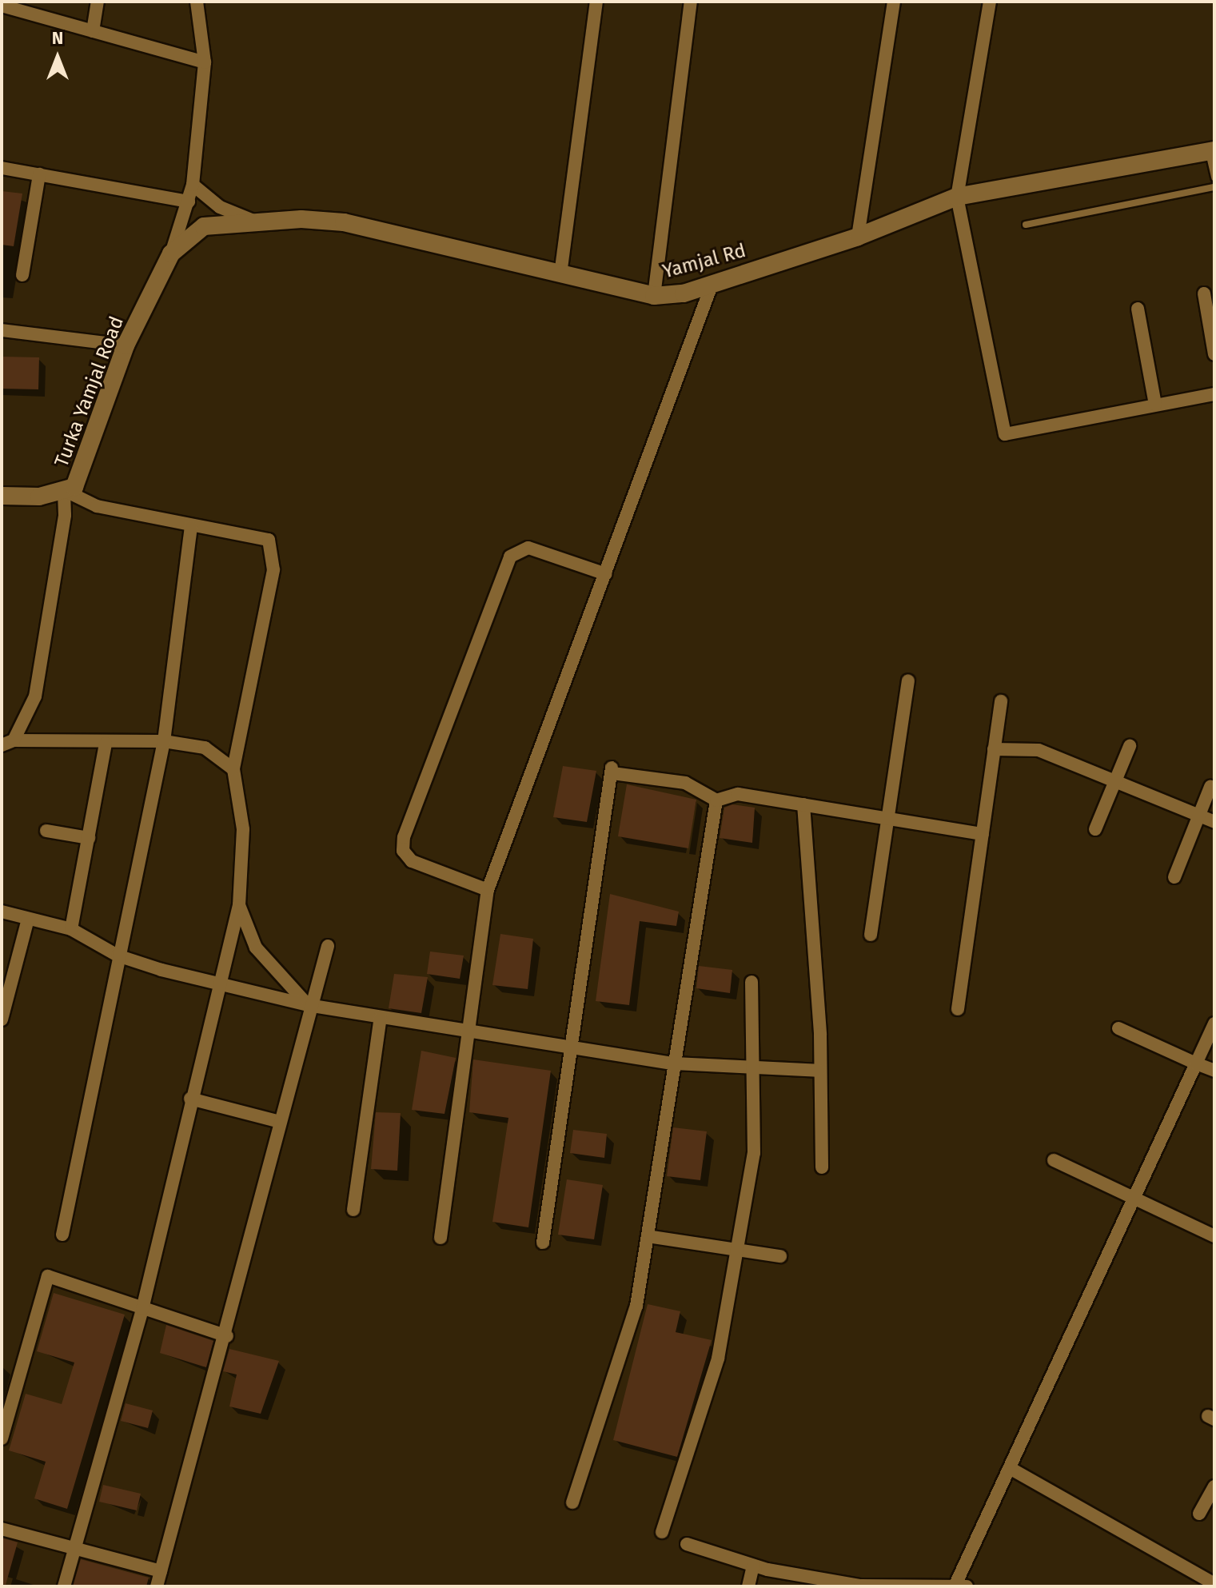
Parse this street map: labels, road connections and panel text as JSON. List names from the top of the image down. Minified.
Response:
{"streets":{"main road":["Yamjal Rd","Turka Yamjal Road"]},"crossings":[["Yamjal Rd","Turka Yamjal Road"]],"north":"top"}
